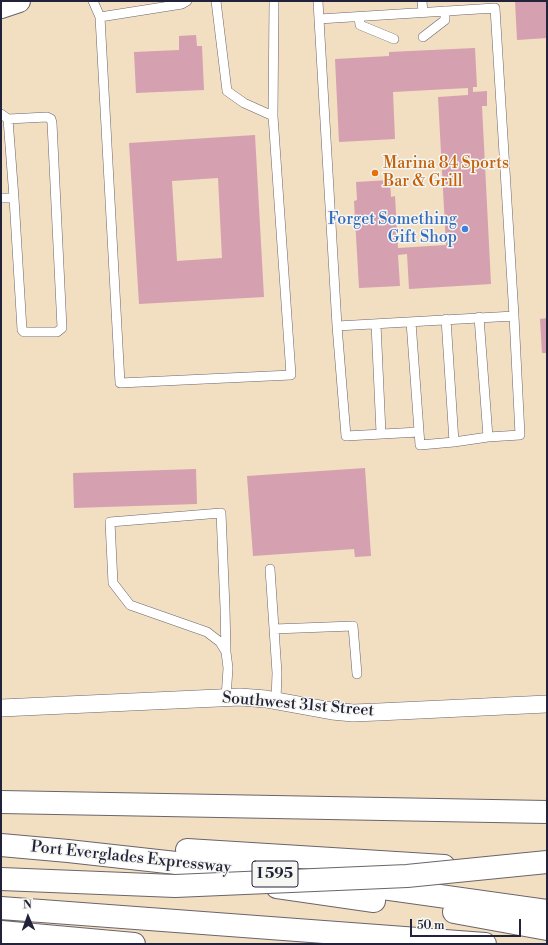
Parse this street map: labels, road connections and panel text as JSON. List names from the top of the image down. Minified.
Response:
{"streets":{"main road":["Port Everglades Expressway","I 595"],"street":["Southwest 31st Street"]},"places":["Marina 84 Sports Bar & Grill","Forget Something Gift Shop"],"scale_bar":"50 m","north":"top"}
